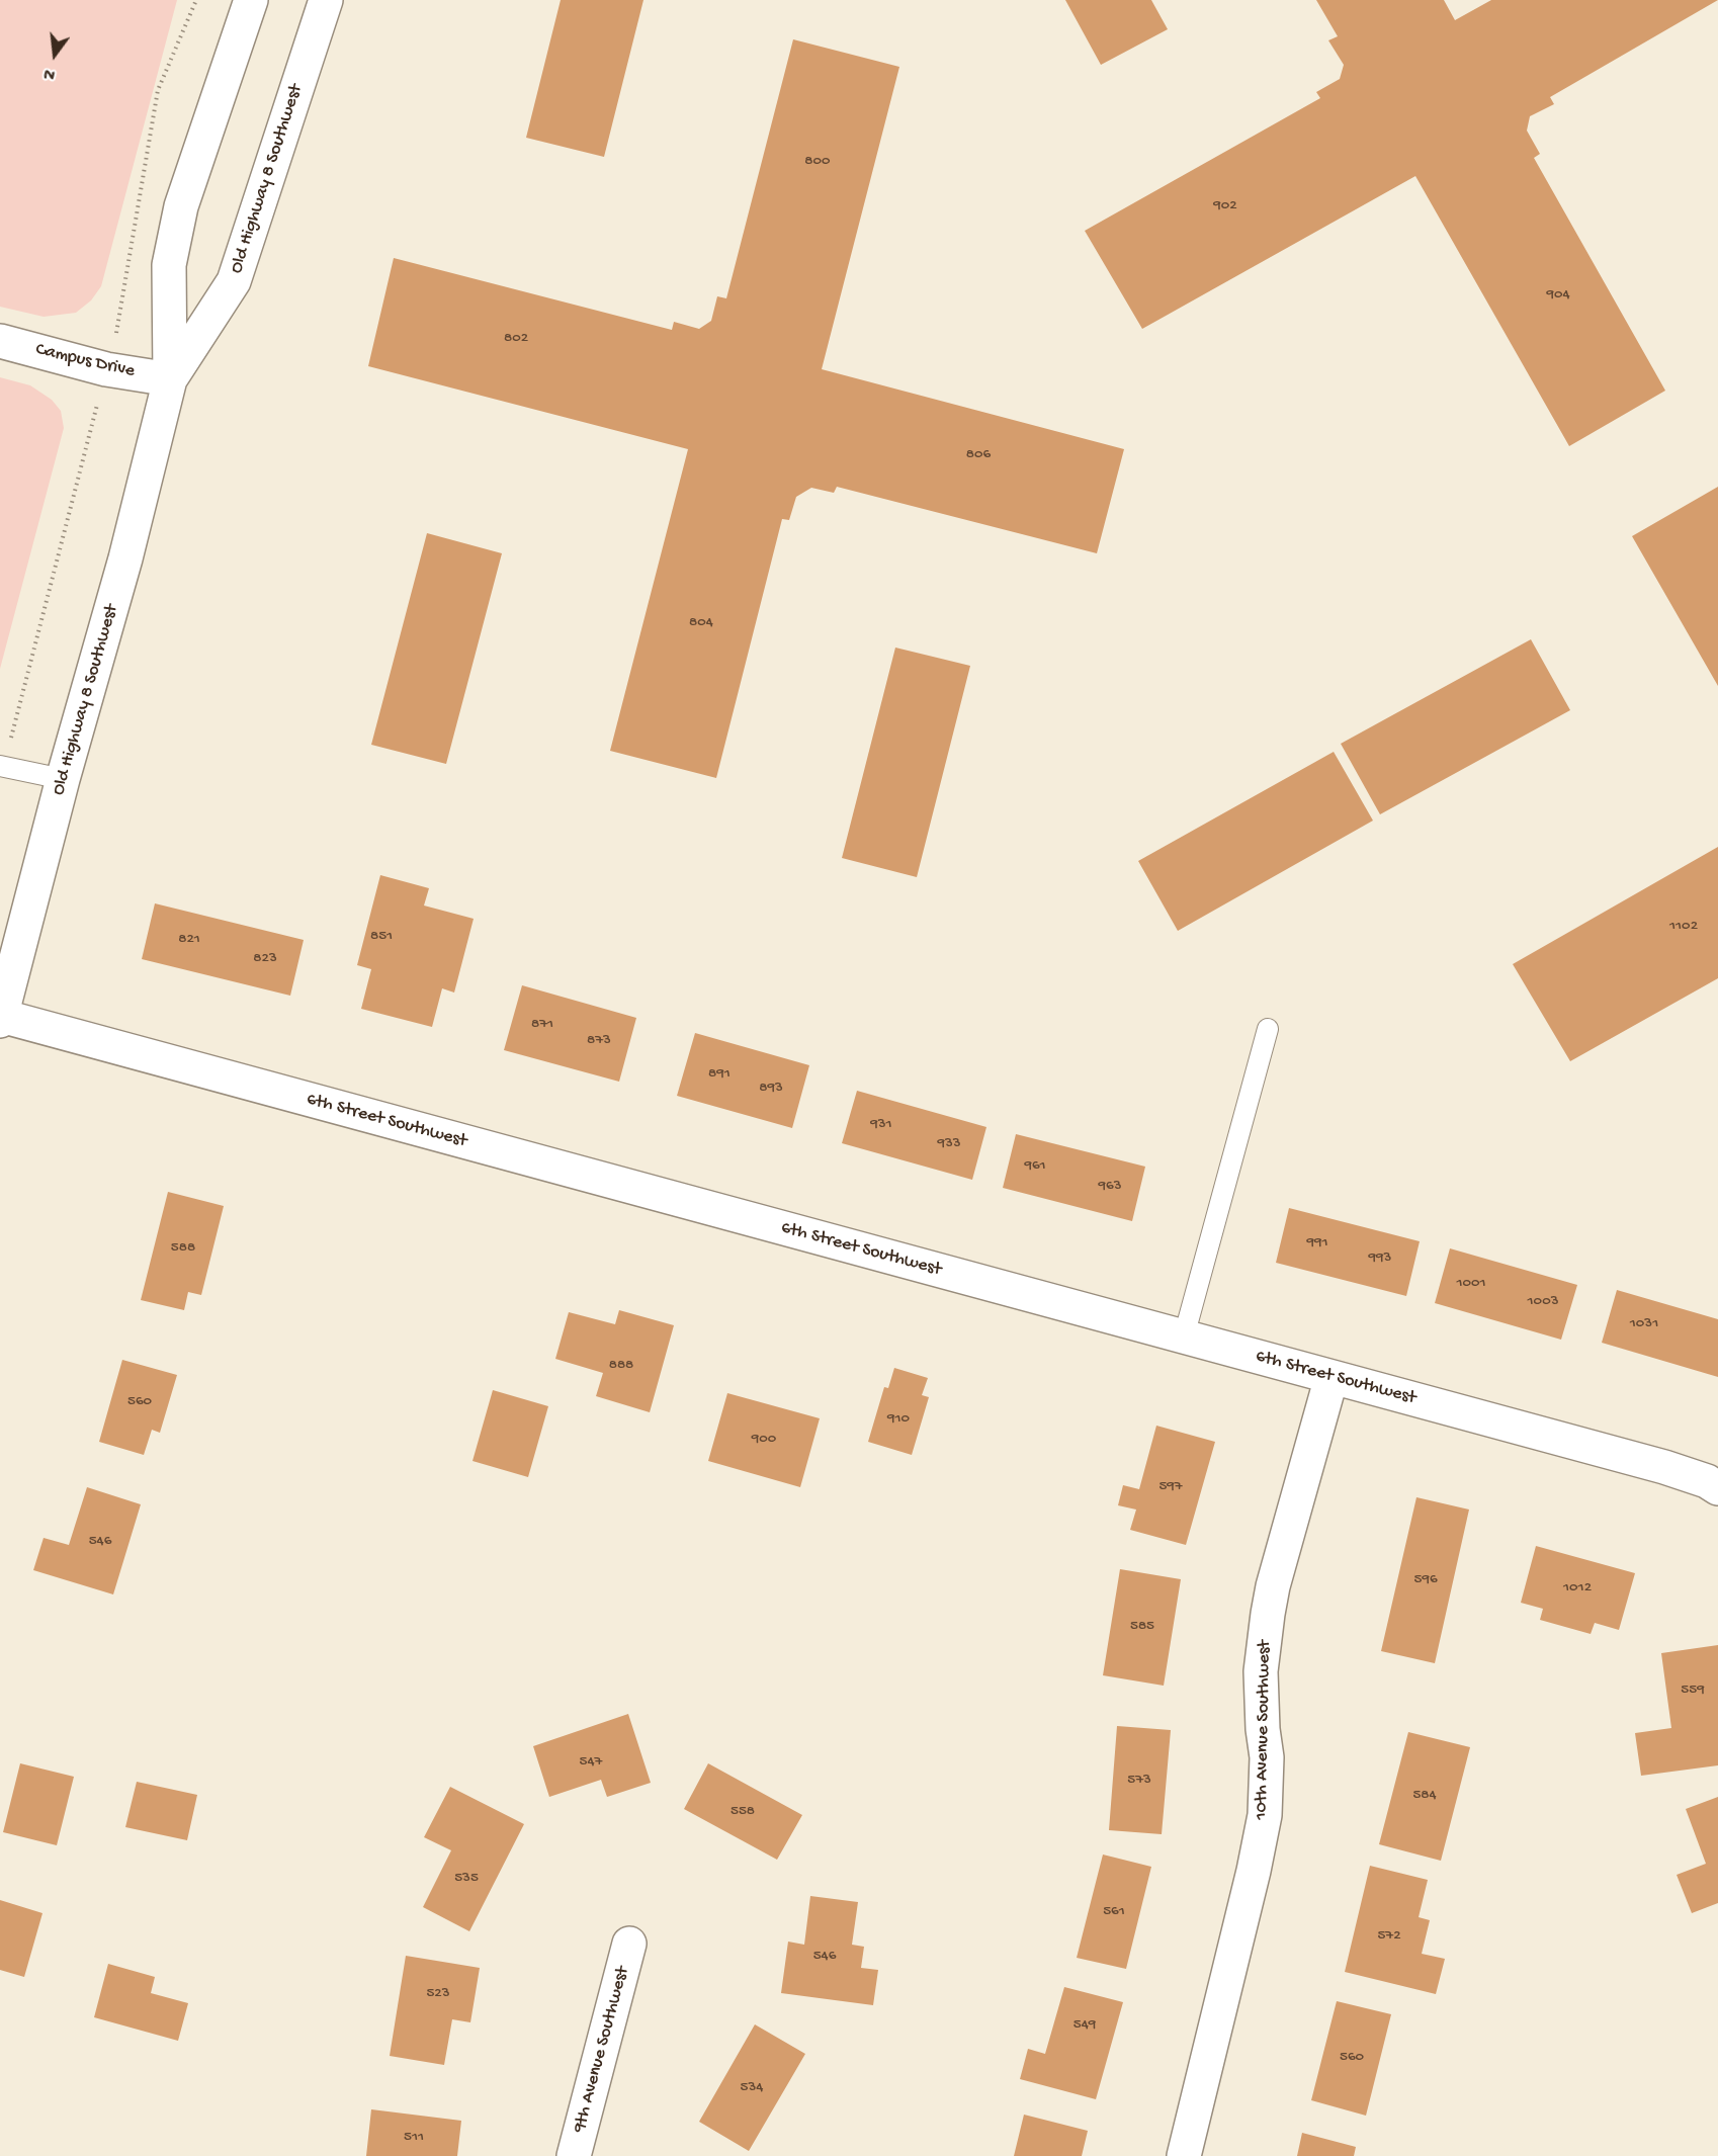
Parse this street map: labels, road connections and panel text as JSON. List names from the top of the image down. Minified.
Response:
{"streets":{"street":["Old Highway 8 Southwest","Campus Drive","6th Street Southwest","10th Avenue Southwest","9th Avenue Southwest"]},"crossings":[["Old Highway 8 Southwest","Campus Drive"],["Old Highway 8 Southwest","6th Street Southwest"],["6th Street Southwest","10th Avenue Southwest"]],"house_numbers":["800","902","904","802","806","804","1102","851","821","823","871","873","891","893","931","933","961","963","991","588","993","1001","1003","1031","888","560","910","900","597","546","596","1012","585","559","547","573","584","558","535","561","572","546","523","549","560","534","511"],"north":"bottom"}
